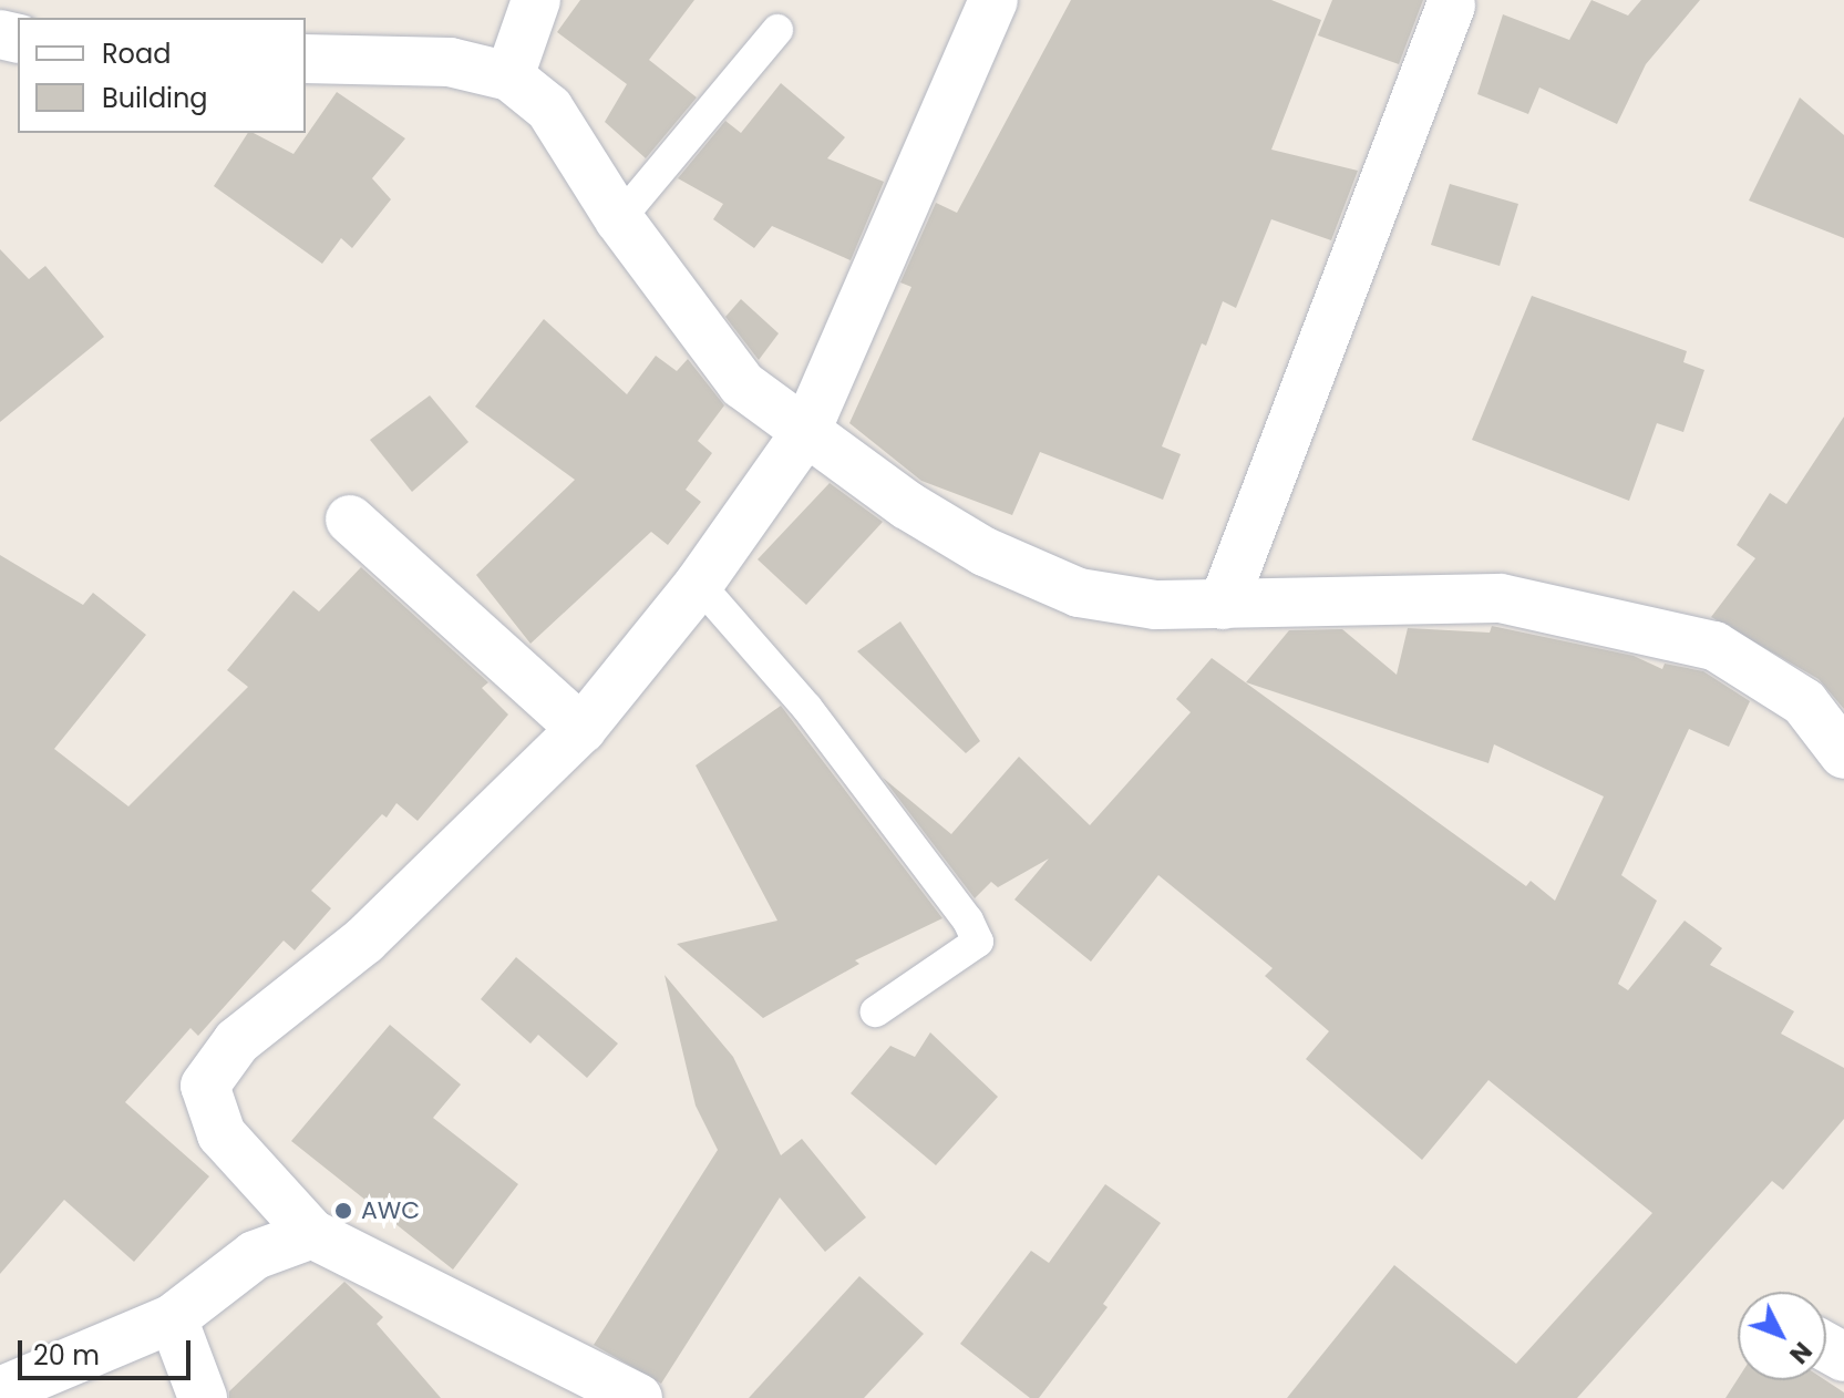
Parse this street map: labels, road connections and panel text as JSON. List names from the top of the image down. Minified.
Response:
{"places":["AWC"],"legend":["Road","Building"],"scale_bar":"20 m","north":"bottom right"}
